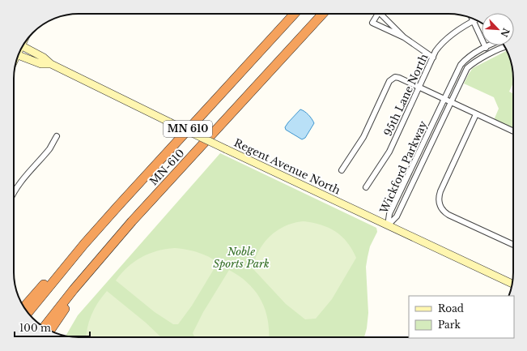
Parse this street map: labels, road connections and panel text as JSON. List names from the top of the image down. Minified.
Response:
{"streets":{"highway":["MN 610","MN-610"],"street":["95th Lane North","Regent Avenue North","Wickford Parkway"]},"crossings":[["Regent Avenue North","Wickford Parkway"]],"parks":["Noble Sports Park"],"legend":["Road","Park"],"scale_bar":"100 m","north":"bottom right"}
